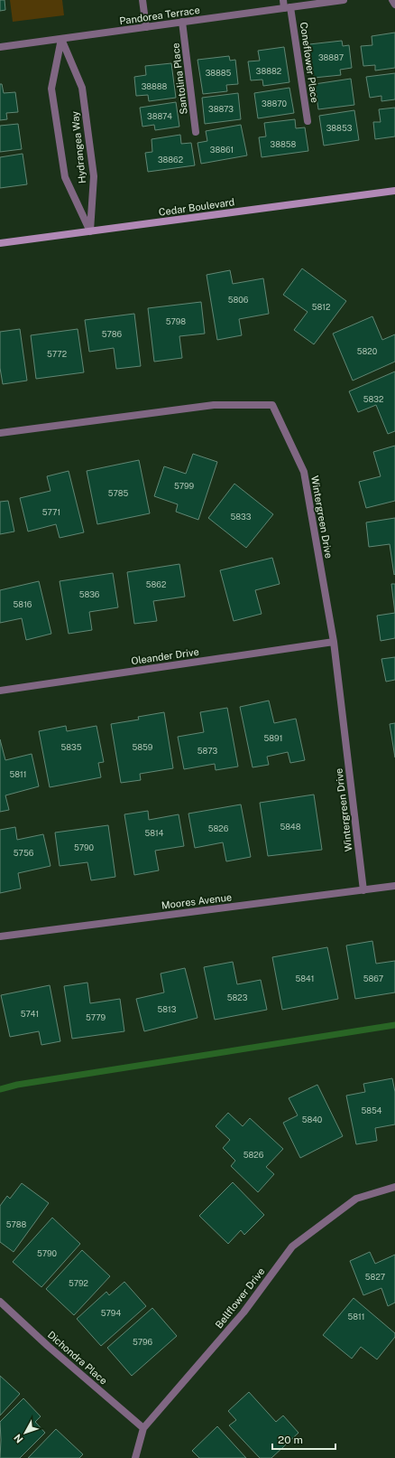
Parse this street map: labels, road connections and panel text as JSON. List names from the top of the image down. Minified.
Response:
{"streets":{"main road":["Cedar Boulevard"],"street":["Pandorea Terrace","Coneflower Place","Santolina Place","Hydrangea Way","Wintergreen Drive","Oleander Drive","Moores Avenue","Bellflower Drive","Dichondra Place"]},"crossings":[["Pandorea Terrace","Coneflower Place"],["Pandorea Terrace","Santolina Place"],["Pandorea Terrace","Hydrangea Way"],["Hydrangea Way","Cedar Boulevard"],["Wintergreen Drive","Oleander Drive"],["Wintergreen Drive","Moores Avenue"],["Bellflower Drive","Dichondra Place"]],"house_numbers":["38887","38882","38885","38888","38870","38873","38874","38853","38858","38861","38862","5806","5812","5798","5786","5820","5772","5832","5799","5785","5771","5833","5862","5836","5816","5891","5835","5859","5873","5811","5848","5826","5814","5790","5756","5841","5867","5823","5813","5741","5779","5854","5840","5826","5788","5790","5827","5792","5794","5811","5796"],"scale_bar":"20 m","north":"bottom left"}
